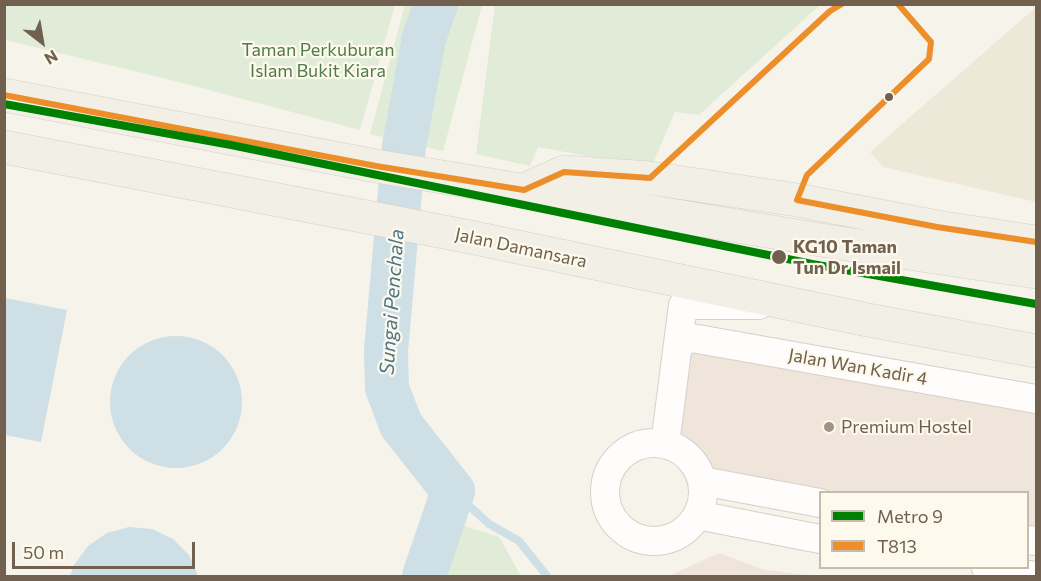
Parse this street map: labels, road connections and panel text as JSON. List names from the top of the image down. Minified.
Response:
{"streets":{"main road":["Jalan Damansara"],"street":["Jalan Wan Kadir 4"]},"water":["Sungai Penchala"],"parks":["Taman Perkuburan Islam Bukit Kiara"],"places":["KG10 Taman Tun Dr Ismail","Premium Hostel"],"lines":["transit line T813","metro line 9"],"legend":["Metro 9","T813"],"scale_bar":"50 m","north":"bottom right"}
